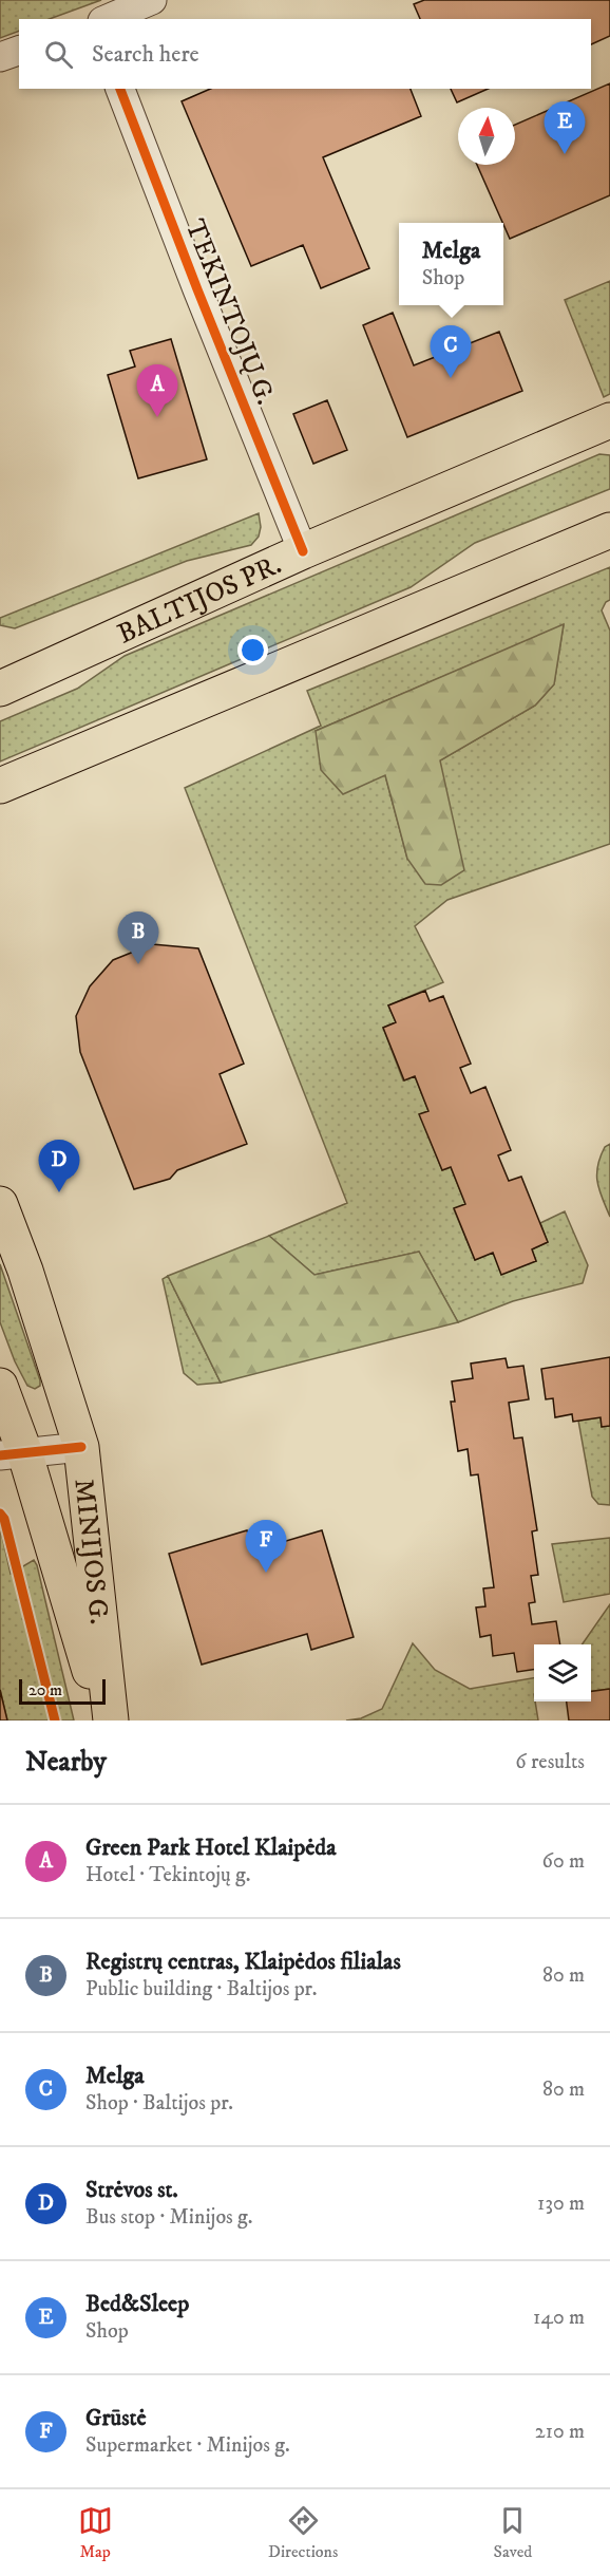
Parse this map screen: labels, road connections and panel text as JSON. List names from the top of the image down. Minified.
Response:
{"streets":{"main road":["BALTIJOS PR.","MINIJOS G."],"street":["TEKINTOJŲ G."]},"crossings":[["TEKINTOJŲ G.","BALTIJOS PR."]],"scale_bar":"20 m","north":"top","page":{"search":"Search here","pins":["E","C","A","B","D","F"],"popup":["Melga","Shop"],"scale":"20 m","heading":["Nearby","6 results"],"list":[{"mark":"A","name":"Green Park Hotel Klaipėda","note":"Hotel · Tekintojų g.","value":"60 m"},{"mark":"B","name":"Registrų centras, Klaipėdos filialas","note":"Public building · Baltijos pr.","value":"80 m"},{"mark":"C","name":"Melga","note":"Shop · Baltijos pr.","value":"80 m"},{"mark":"D","name":"Strėvos st.","note":"Bus stop · Minijos g.","value":"130 m"},{"mark":"E","name":"Bed&Sleep","note":"Shop","value":"140 m"},{"mark":"F","name":"Grūstė","note":"Supermarket · Minijos g.","value":"210 m"}],"nav":["Map","Directions","Saved"]}}
